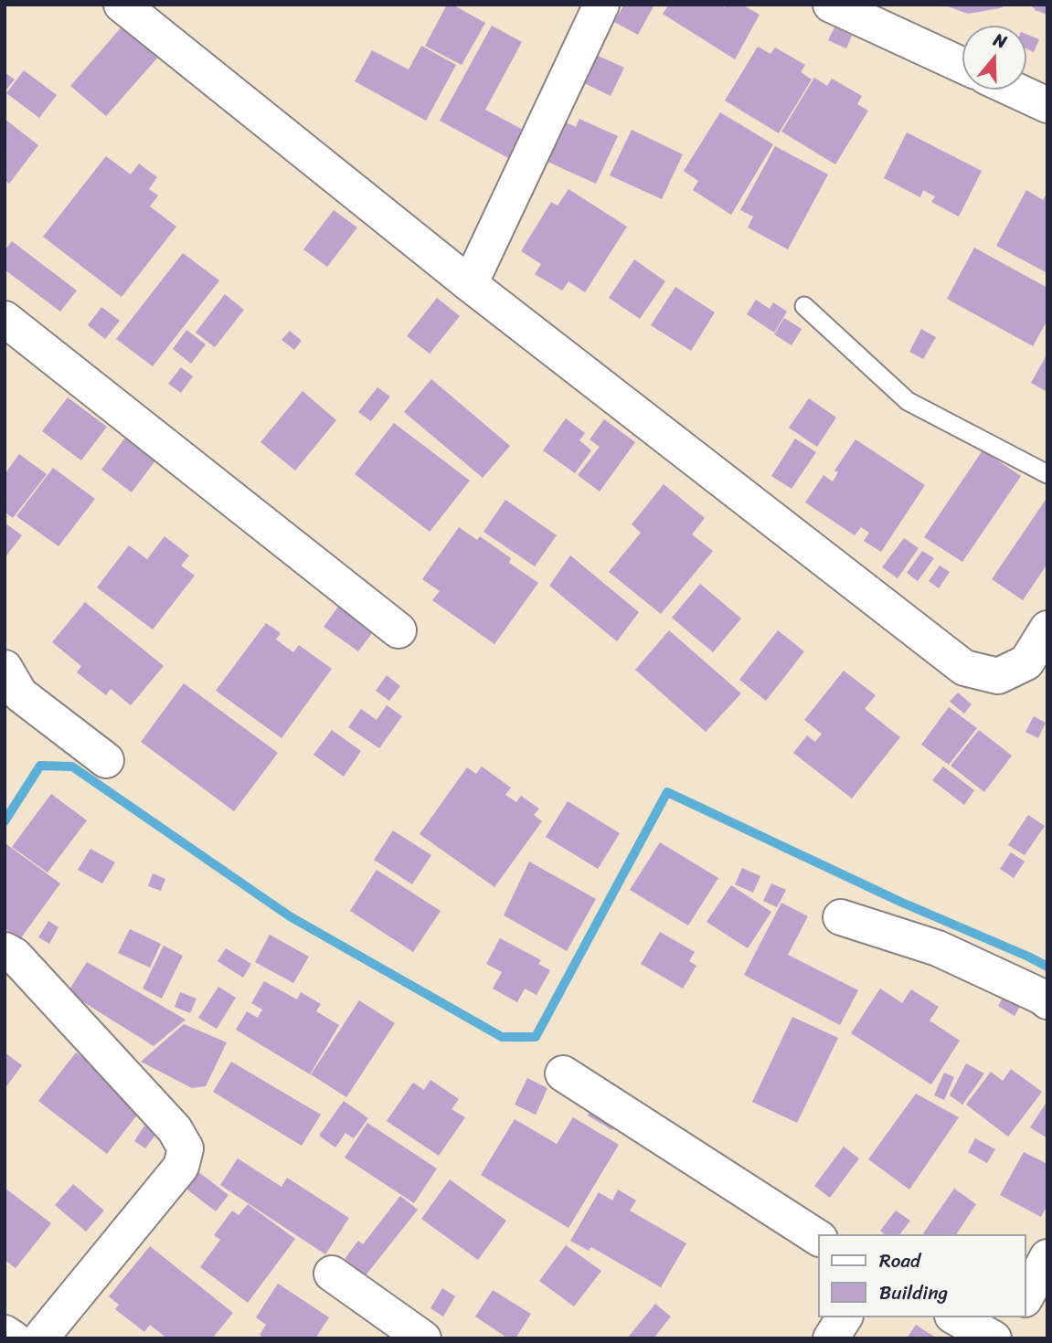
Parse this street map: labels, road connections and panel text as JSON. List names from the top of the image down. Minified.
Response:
{"legend":["Road","Building"],"north":"top"}
